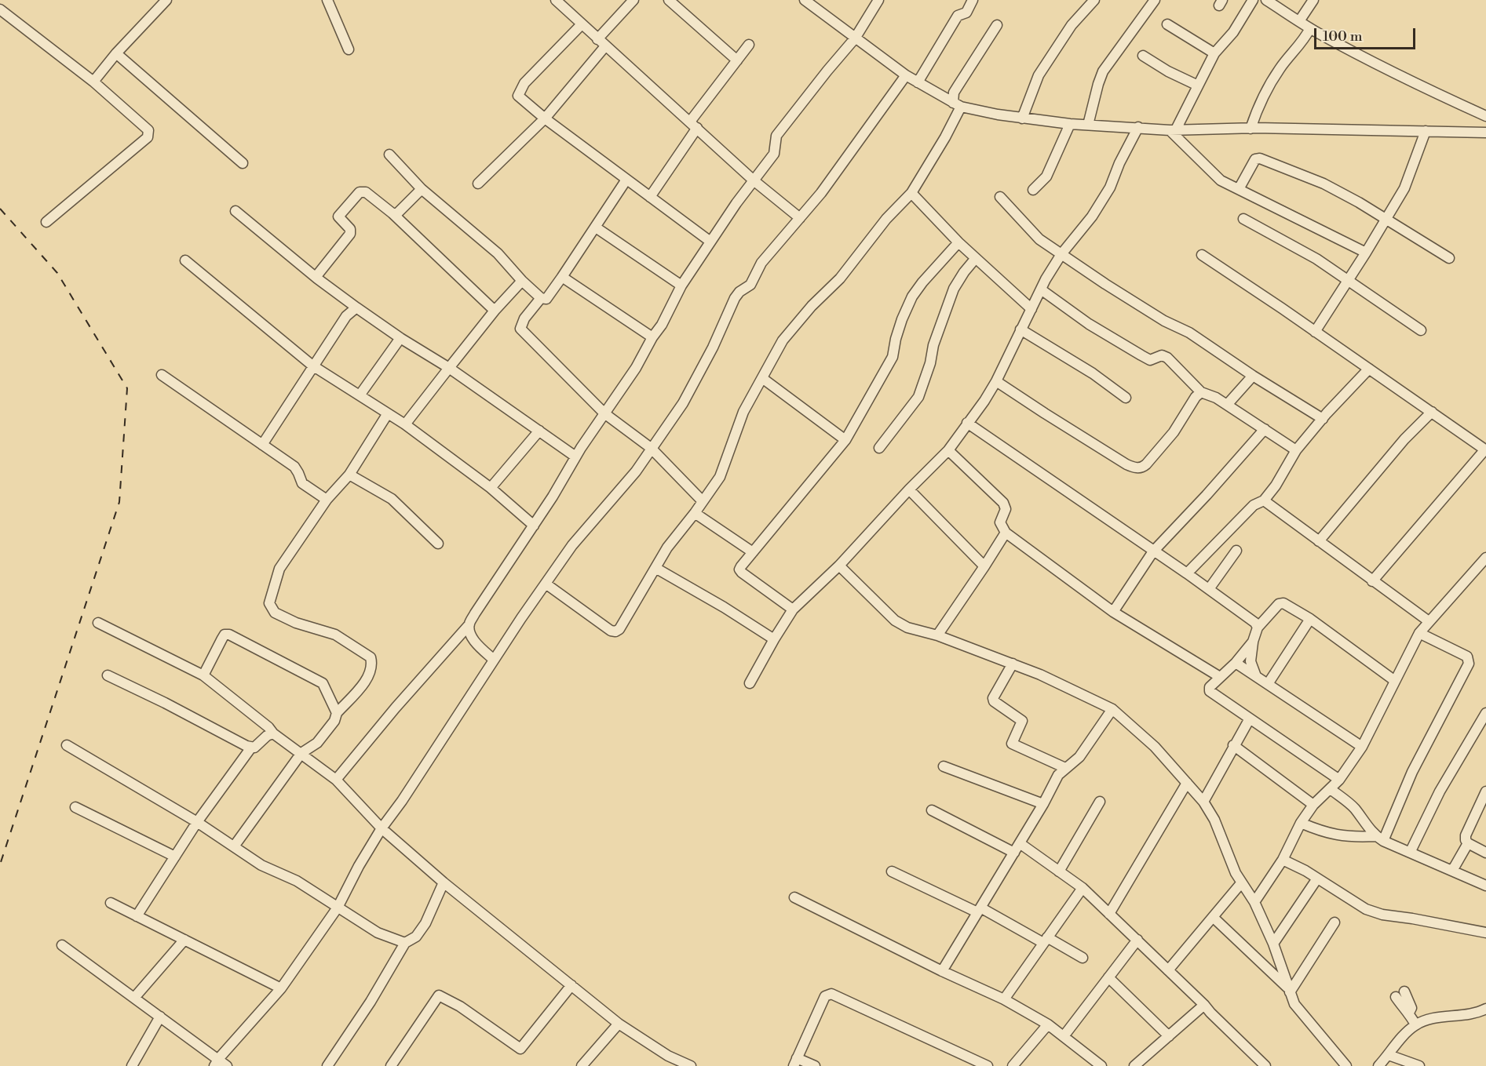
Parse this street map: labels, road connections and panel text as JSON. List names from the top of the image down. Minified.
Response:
{"scale_bar":"100 m"}
